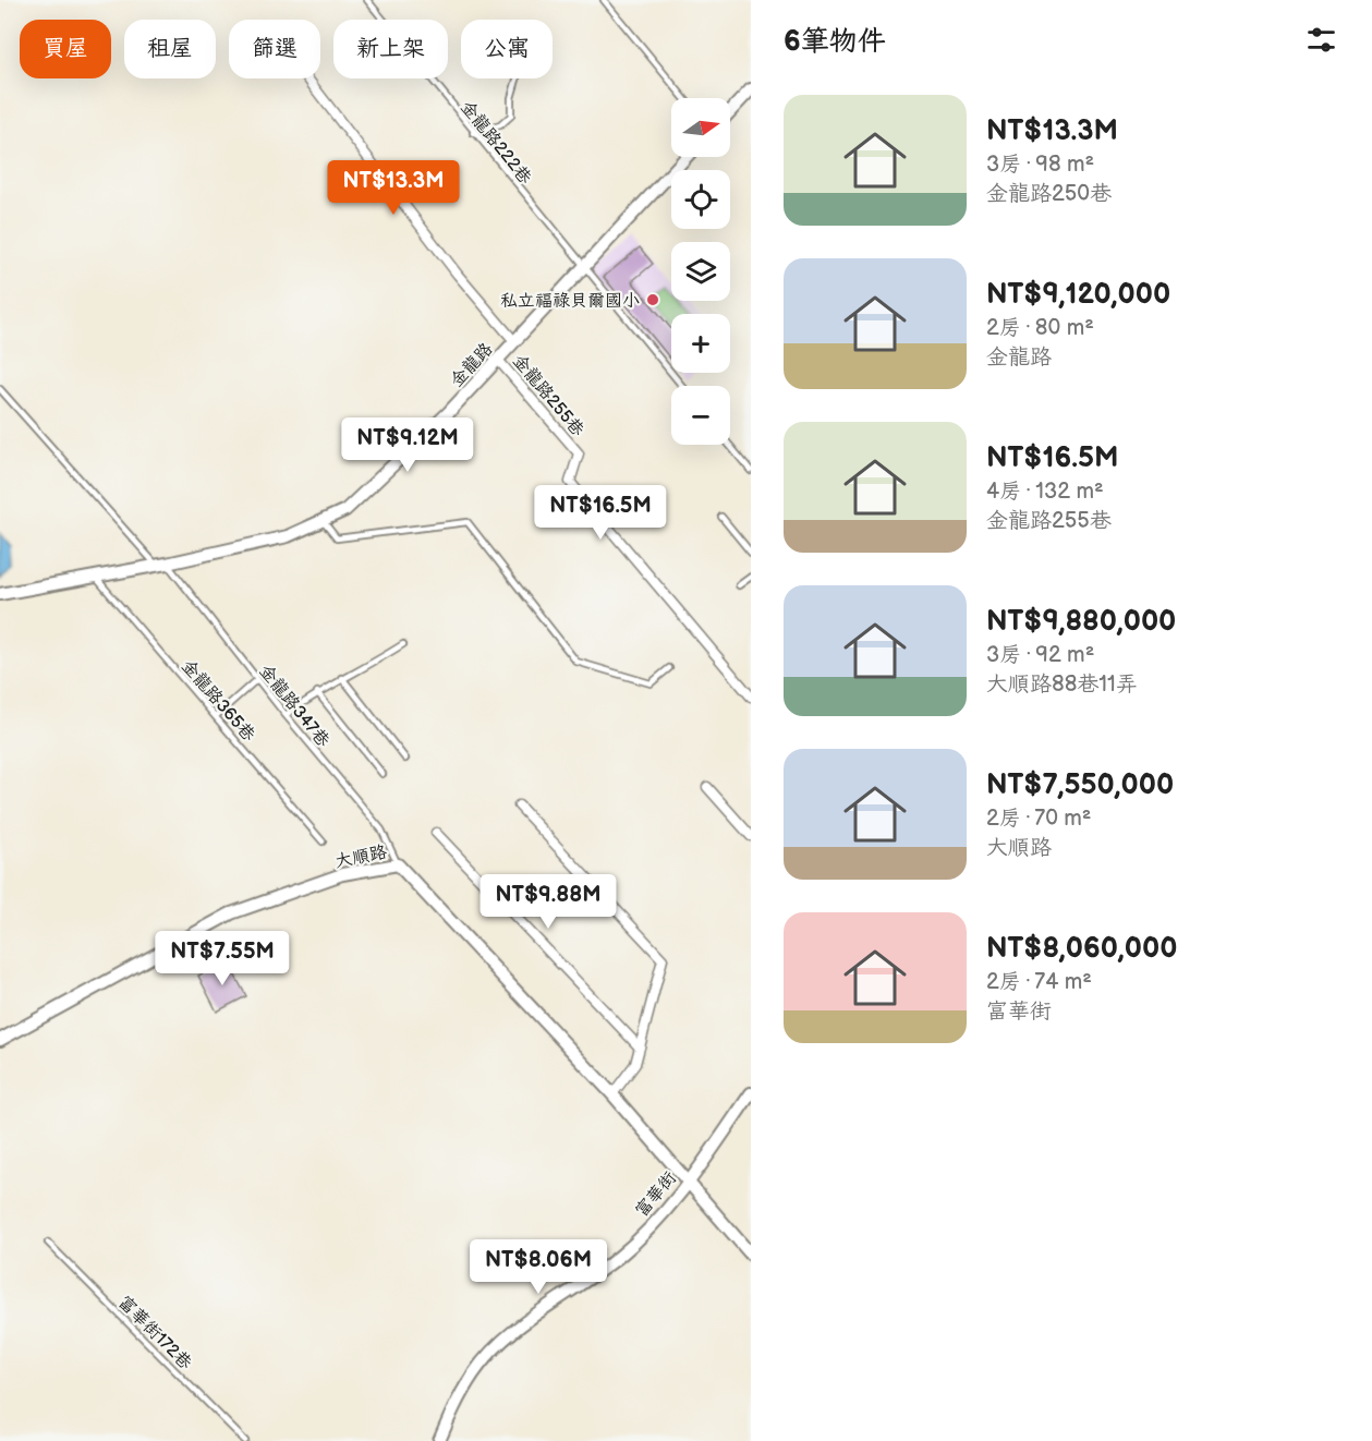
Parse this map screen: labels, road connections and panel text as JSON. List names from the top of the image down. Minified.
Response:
{"streets":{"street":["金龍路","金龍路255巷","大順路","富華街"],"lane":["金龍路222巷","金龍路365巷","金龍路347巷","富華街172巷"]},"crossings":[["金龍路222巷","金龍路"],["金龍路","金龍路255巷"],["金龍路","金龍路365巷"],["金龍路","金龍路347巷"],["金龍路347巷","大順路"],["大順路","富華街"]],"places":["私立福祿貝爾國小"],"north":"right","page":{"heading":"6筆物件","chip":["買屋","租屋","篩選","新上架","公寓"],"list":[{"name":"NT$13.3M","note":"3房 · 98 m² · 金龍路250巷"},{"name":"NT$9,120,000","note":"2房 · 80 m² · 金龍路"},{"name":"NT$16.5M","note":"4房 · 132 m² · 金龍路255巷"},{"name":"NT$9,880,000","note":"3房 · 92 m² · 大順路88巷11弄"},{"name":"NT$7,550,000","note":"2房 · 70 m² · 大順路"},{"name":"NT$8,060,000","note":"2房 · 74 m² · 富華街"}],"map_buttons":["+","−"],"price":["NT$13.3M","NT$9.12M","NT$16.5M","NT$9.88M","NT$7.55M","NT$8.06M"]}}
